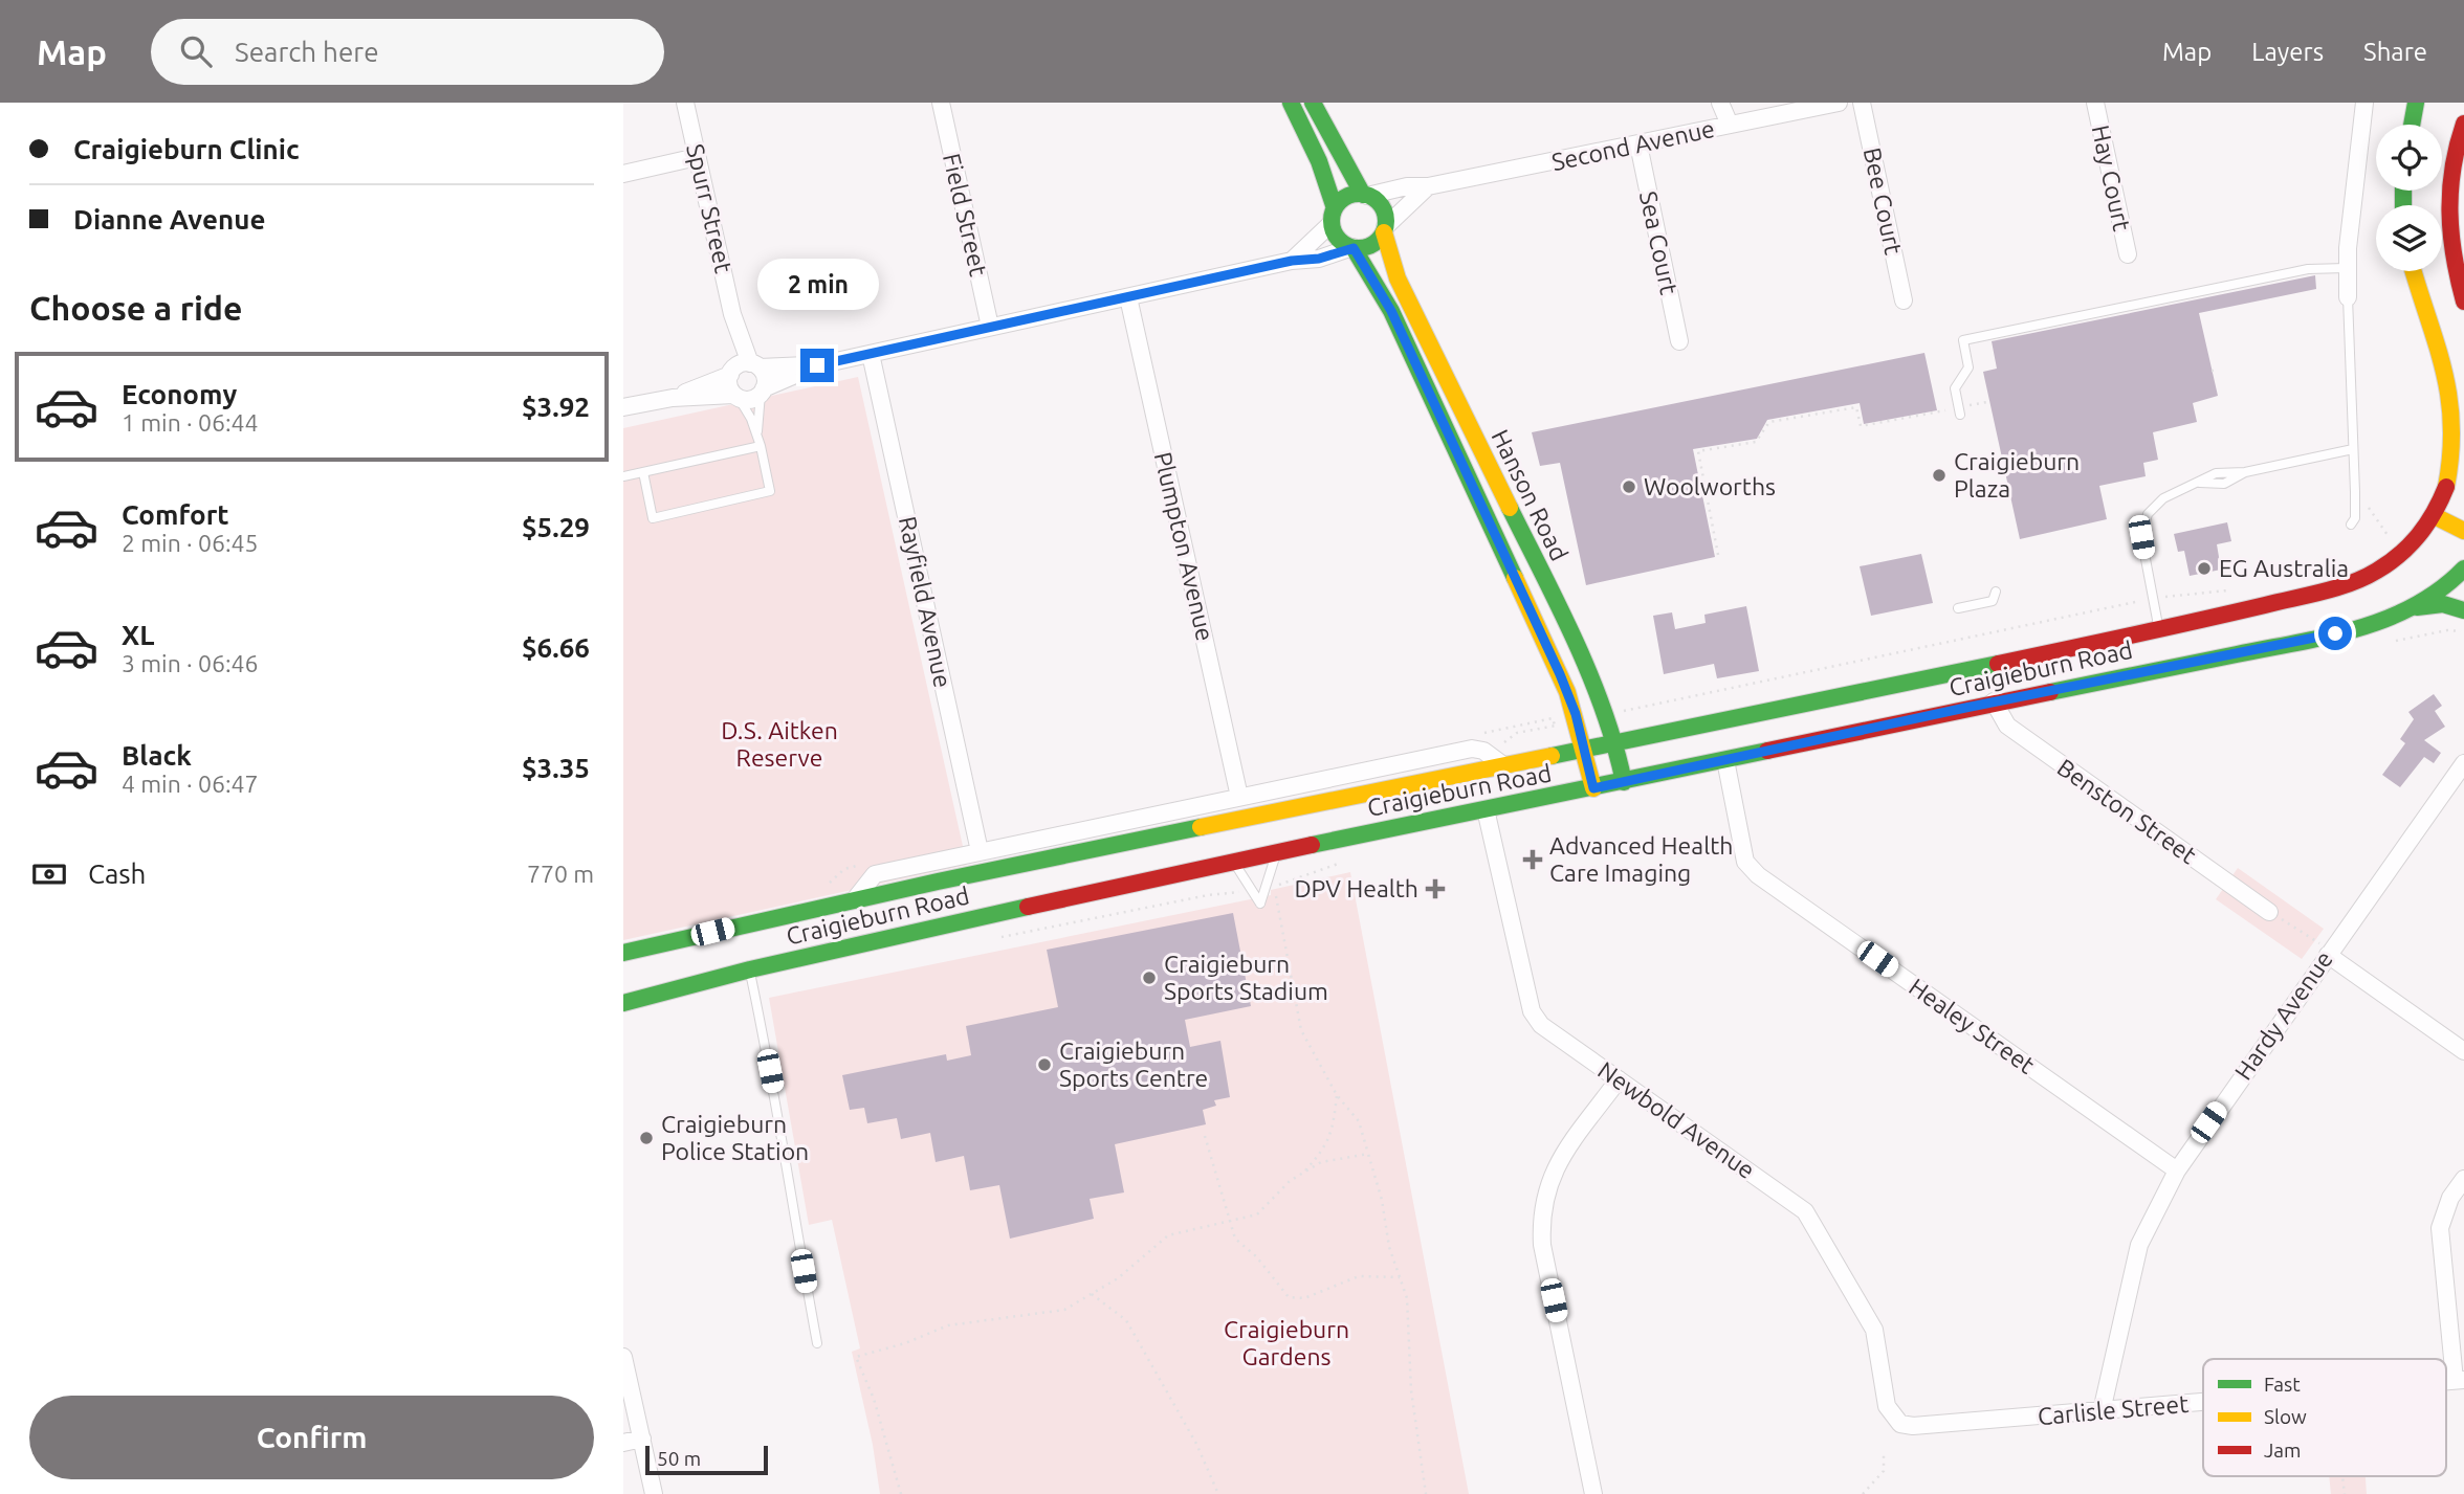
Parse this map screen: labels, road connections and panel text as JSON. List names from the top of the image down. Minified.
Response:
{"streets":{"main road":["Hanson Road","Craigieburn Road"],"street":["Second Avenue","Hay Court","Bee Court","Spurr Street","Field Street","Sea Court","Plumpton Avenue","Rayfield Avenue","Benston Street","Hardy Avenue","Healey Street","Newbold Avenue","Carlisle Street"]},"crossings":[["Second Avenue","Sea Court"],["Second Avenue","Hanson Road"],["Hanson Road","Craigieburn Road"],["Plumpton Avenue","Craigieburn Road"],["Rayfield Avenue","Craigieburn Road"],["Craigieburn Road","Benston Street"],["Craigieburn Road","Healey Street"],["Craigieburn Road","Newbold Avenue"],["Hardy Avenue","Healey Street"],["Hardy Avenue","Carlisle Street"],["Newbold Avenue","Carlisle Street"]],"parks":["D.S. Aitken Reserve","Craigieburn Gardens"],"places":{"other":["Craigieburn Plaza","Woolworths","EG Australia","Craigieburn Sports Stadium","Craigieburn Sports Centre","Craigieburn Police Station"],"health":["Advanced Health Care Imaging","DPV Health"]},"legend":["Fast","Slow","Jam"],"scale_bar":"50 m","page":{"header":"Map","search":"Search here","nav":["Map","Layers","Share"],"banner":["Craigieburn Clinic","Dianne Avenue"],"bubble":"2 min","heading":"Choose a ride","list":[{"name":"Economy","note":"1 min · 06:44","value":"$3.92"},{"name":"Comfort","note":"2 min · 06:45","value":"$5.29"},{"name":"XL","note":"3 min · 06:46","value":"$6.66"},{"name":"Black","note":"4 min · 06:47","value":"$3.35"}],"pay":["Cash","770 m"],"buttons":"Confirm","scale":"50 m"}}
